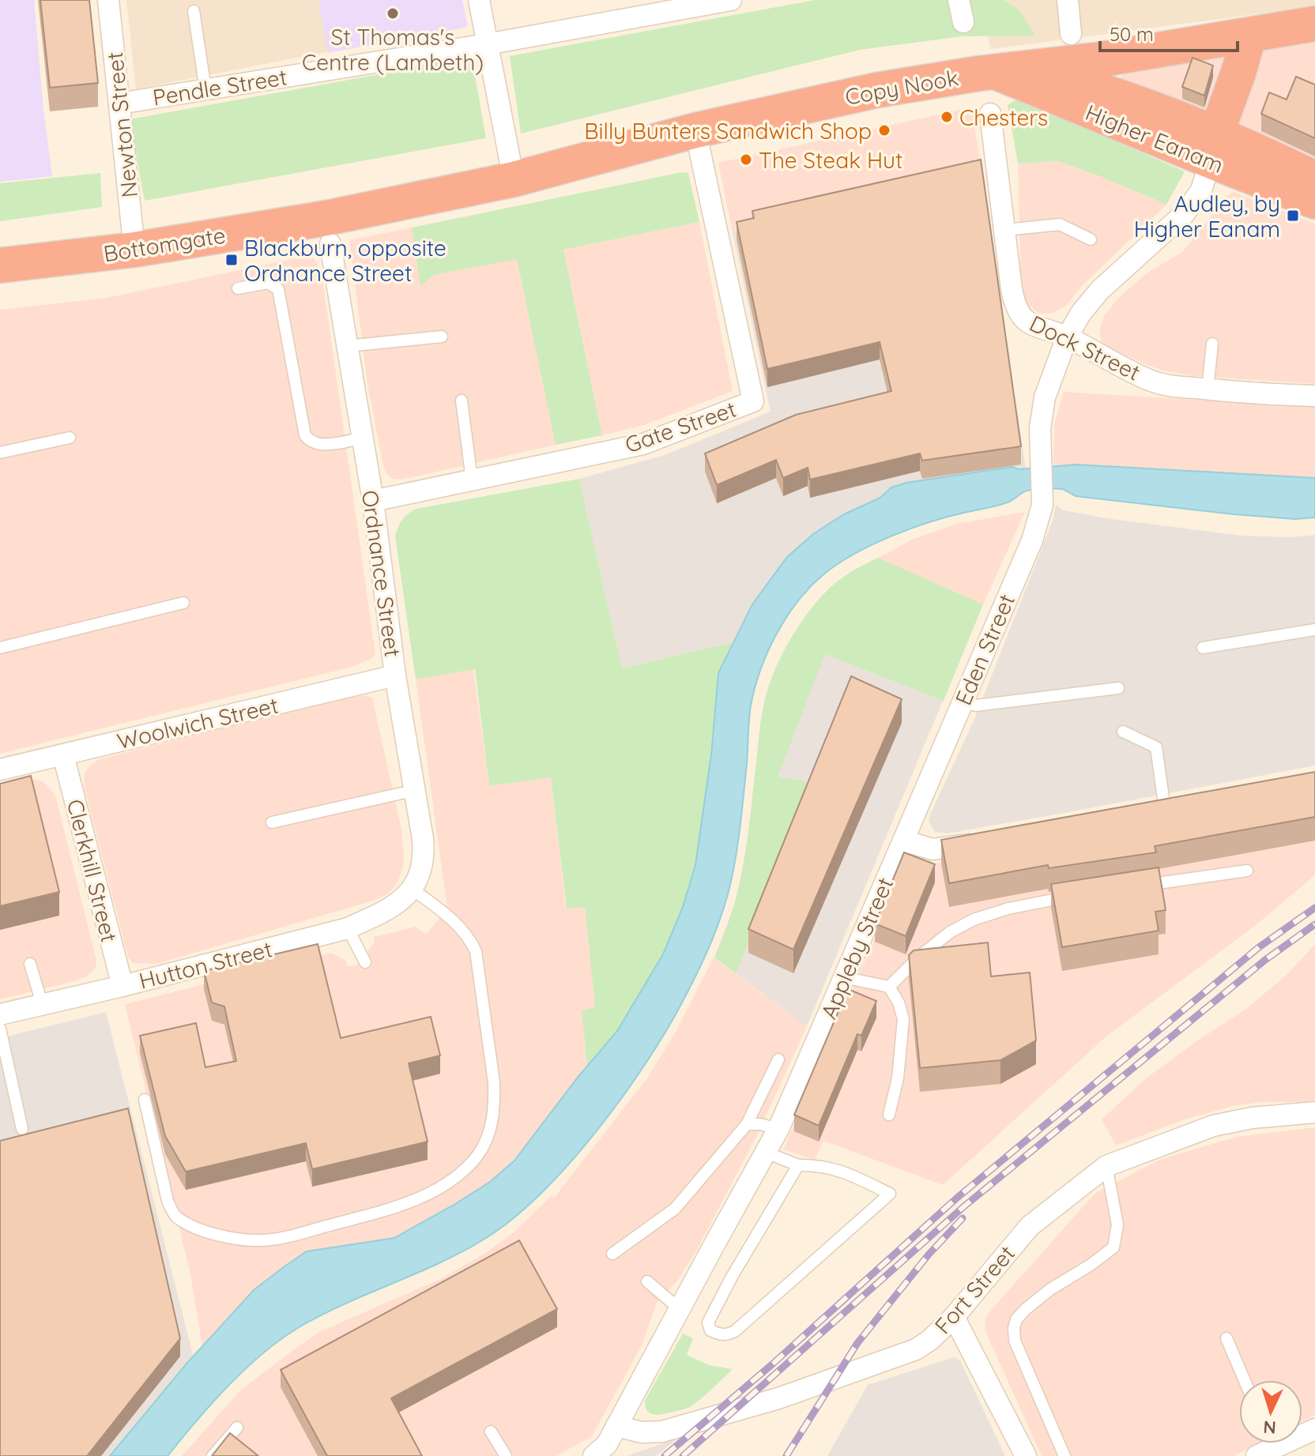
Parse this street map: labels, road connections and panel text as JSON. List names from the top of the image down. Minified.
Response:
{"streets":{"highway":["Copy Nook","Higher Eanam","Bottomgate"],"street":["Pendle Street","Newton Street","Dock Street","Gate Street","Ordnance Street","Eden Street","Woolwich Street","Clerkhill Street","Appleby Street","Hutton Street","Fort Street"]},"crossings":[["Pendle Street","Newton Street"],["Copy Nook","Higher Eanam"],["Copy Nook","Bottomgate"],["Copy Nook","Gate Street"],["Newton Street","Bottomgate"],["Dock Street","Eden Street"],["Gate Street","Ordnance Street"],["Ordnance Street","Woolwich Street"],["Ordnance Street","Hutton Street"],["Eden Street","Appleby Street"],["Woolwich Street","Clerkhill Street"],["Clerkhill Street","Hutton Street"],["Appleby Street","Fort Street"]],"places":{"other":["St Thomas's Centre (Lambeth)","Chesters","Billy Bunters Sandwich Shop","The Steak Hut"],"transit":["Audley, by Higher Eanam","Blackburn, opposite Ordnance Street"]},"scale_bar":"50 m","north":"bottom"}
